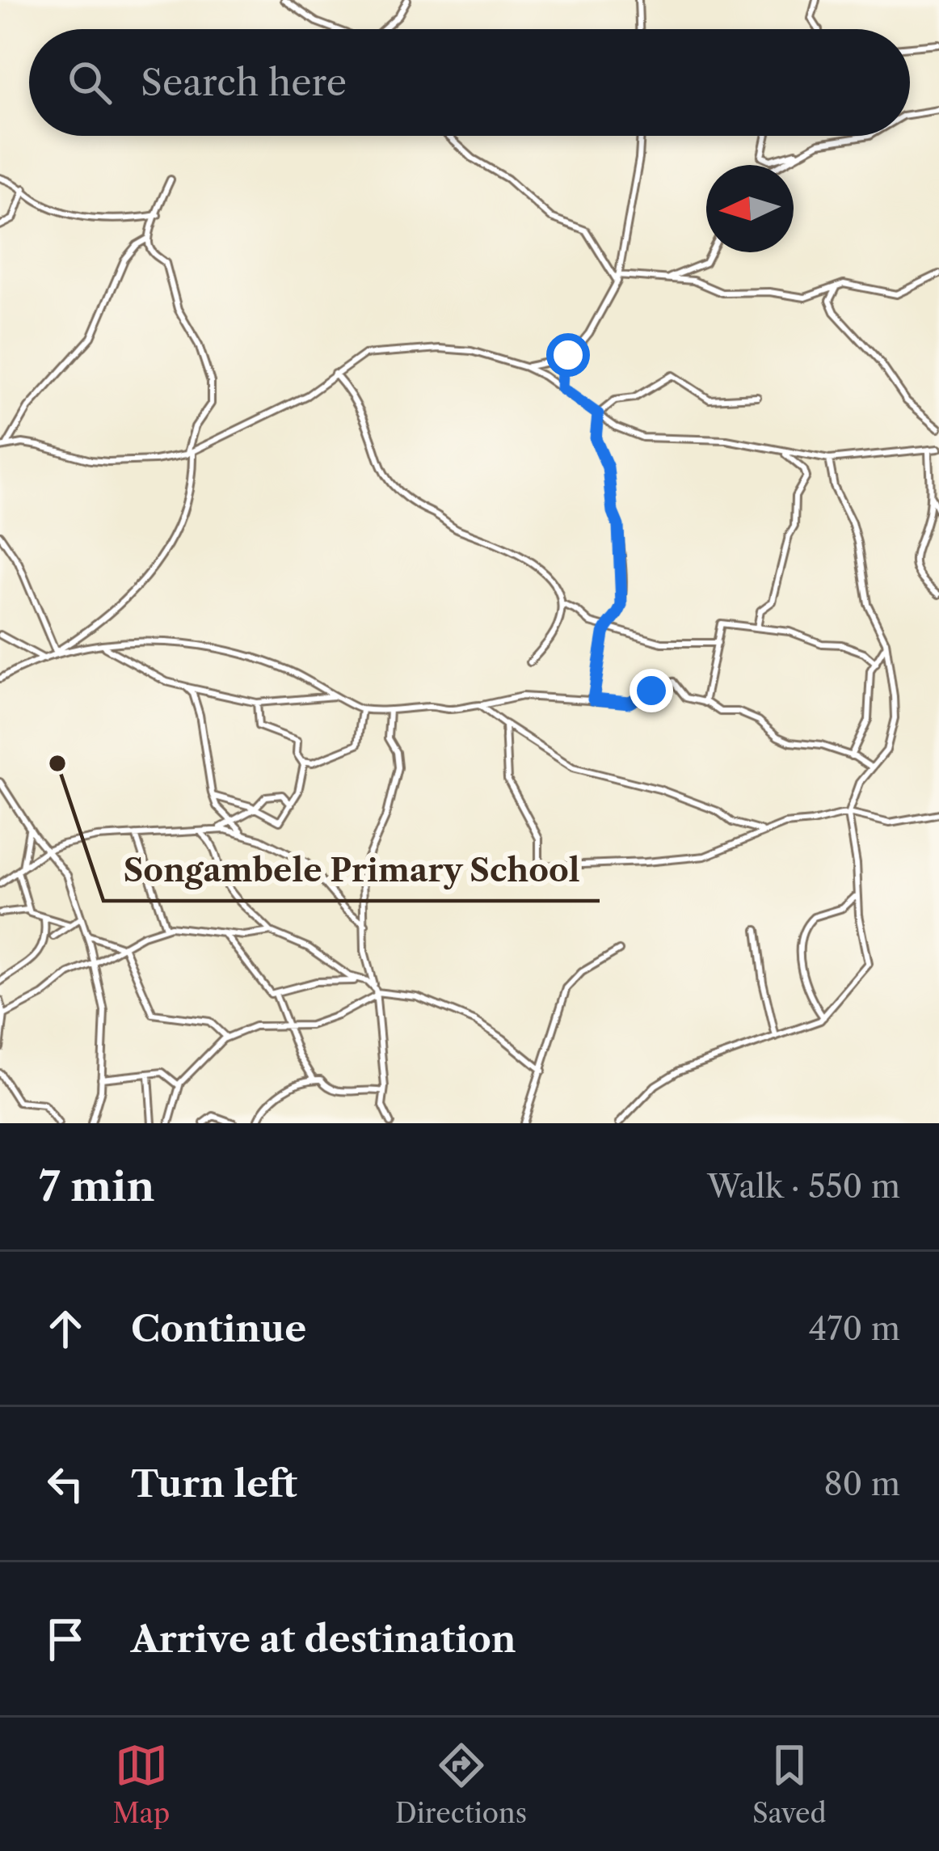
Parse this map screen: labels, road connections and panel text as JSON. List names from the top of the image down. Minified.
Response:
{"places":["Songambele Primary School"],"north":"left","page":{"search":"Search here","heading":["7 min","Walk · 550 m"],"list":[["Continue","470 m"],["Turn left","80 m"],"Arrive at destination"],"nav":["Map","Directions","Saved"]}}
